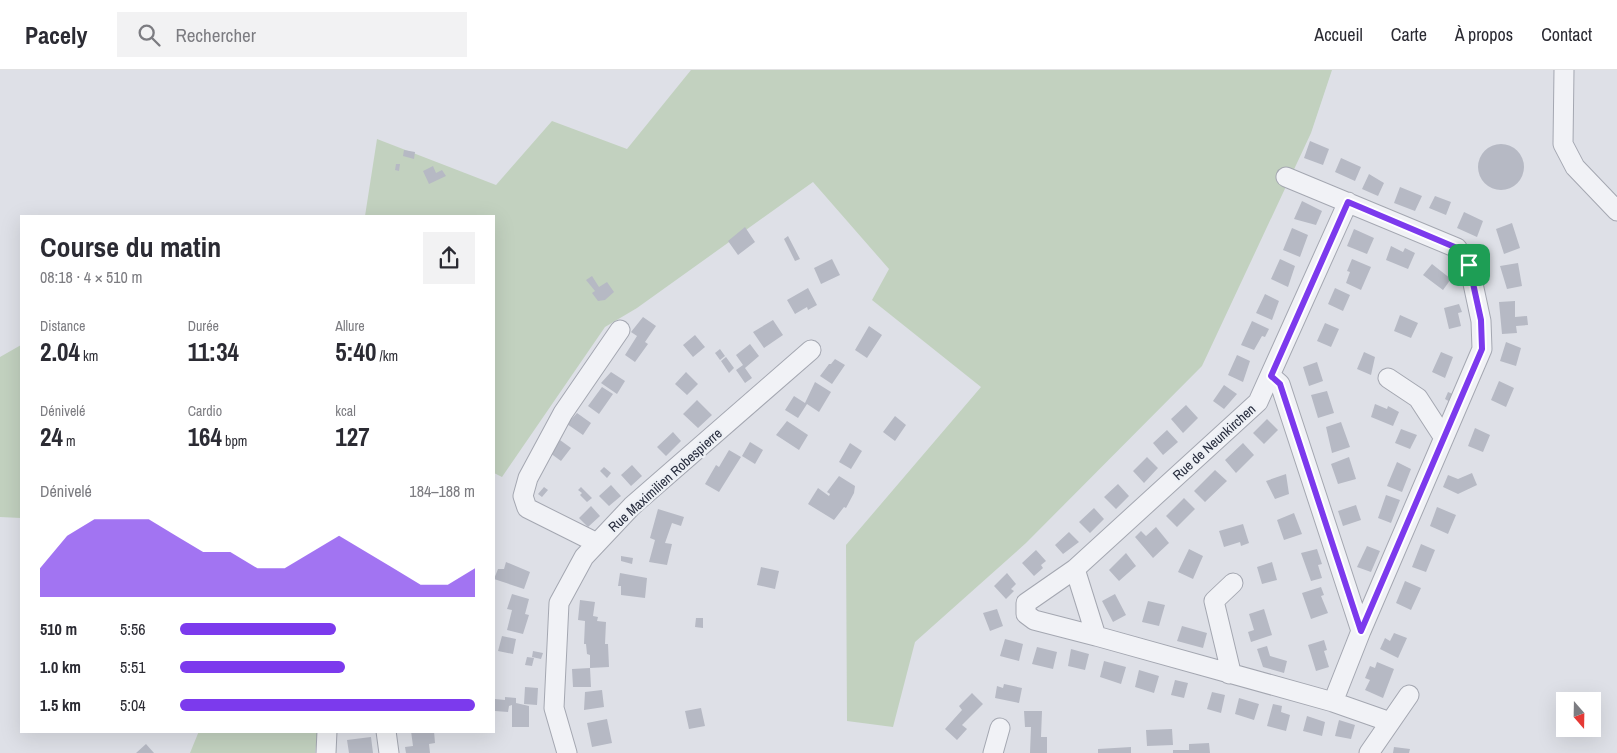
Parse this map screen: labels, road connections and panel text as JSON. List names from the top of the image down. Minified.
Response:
{"streets":{"street":["Rue de Neunkirchen","Rue Maximilien Robespierre"]},"north":"bottom","page":{"header":"Pacely","search":"Rechercher","nav":["Accueil","Carte","À propos","Contact"],"heading":["Course du matin","08:18 · 4 × 510 m"],"stats":[["Distance","2.04 km"],["Durée","11:34"],["Allure","5:40 /km"],["Dénivelé","24 m"],["Cardio","164 bpm"],["kcal","127"]],"chart":["Dénivelé","184–188 m"],"list":[{"name":"510 m","note":"5:56"},{"name":"1.0 km","note":"5:51"},{"name":"1.5 km","note":"5:04"}]}}
